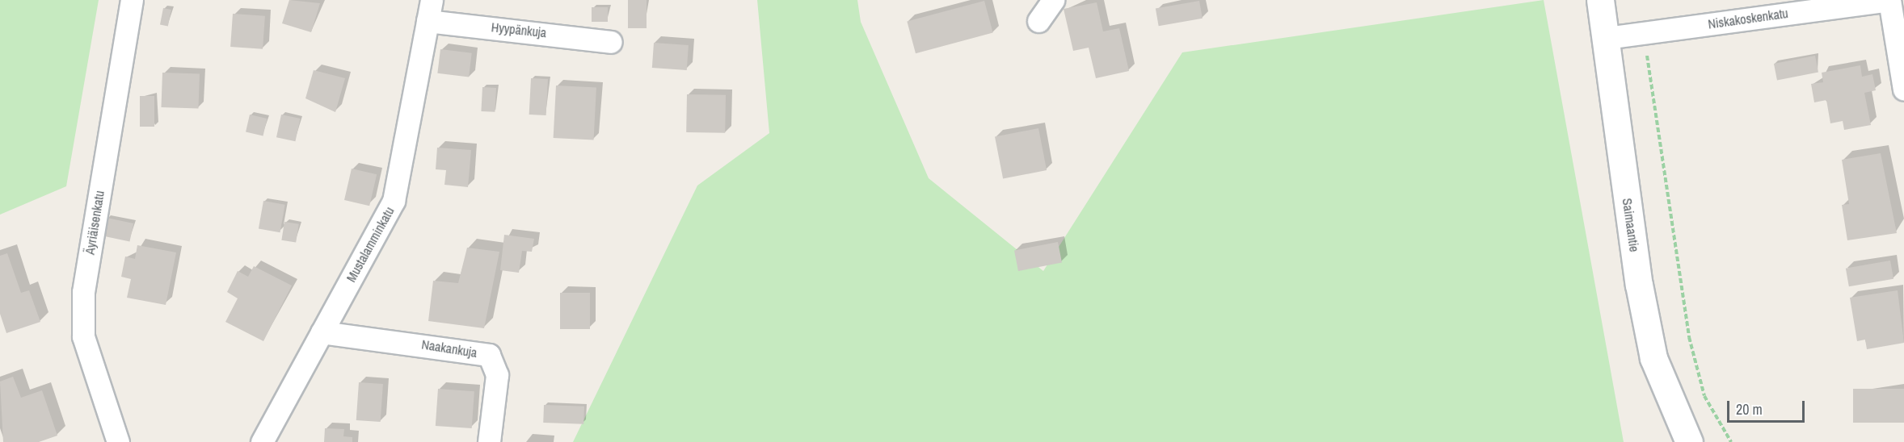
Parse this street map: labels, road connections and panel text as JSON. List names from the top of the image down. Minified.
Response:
{"streets":{"street":["Niskakoskenkatu","Hyypänkuja","Äyriäisenkatu","Saimaantie","Mustalamminkatu","Naakankuja"]},"crossings":[["Niskakoskenkatu","Saimaantie"],["Hyypänkuja","Mustalamminkatu"],["Mustalamminkatu","Naakankuja"]],"scale_bar":"20 m"}
